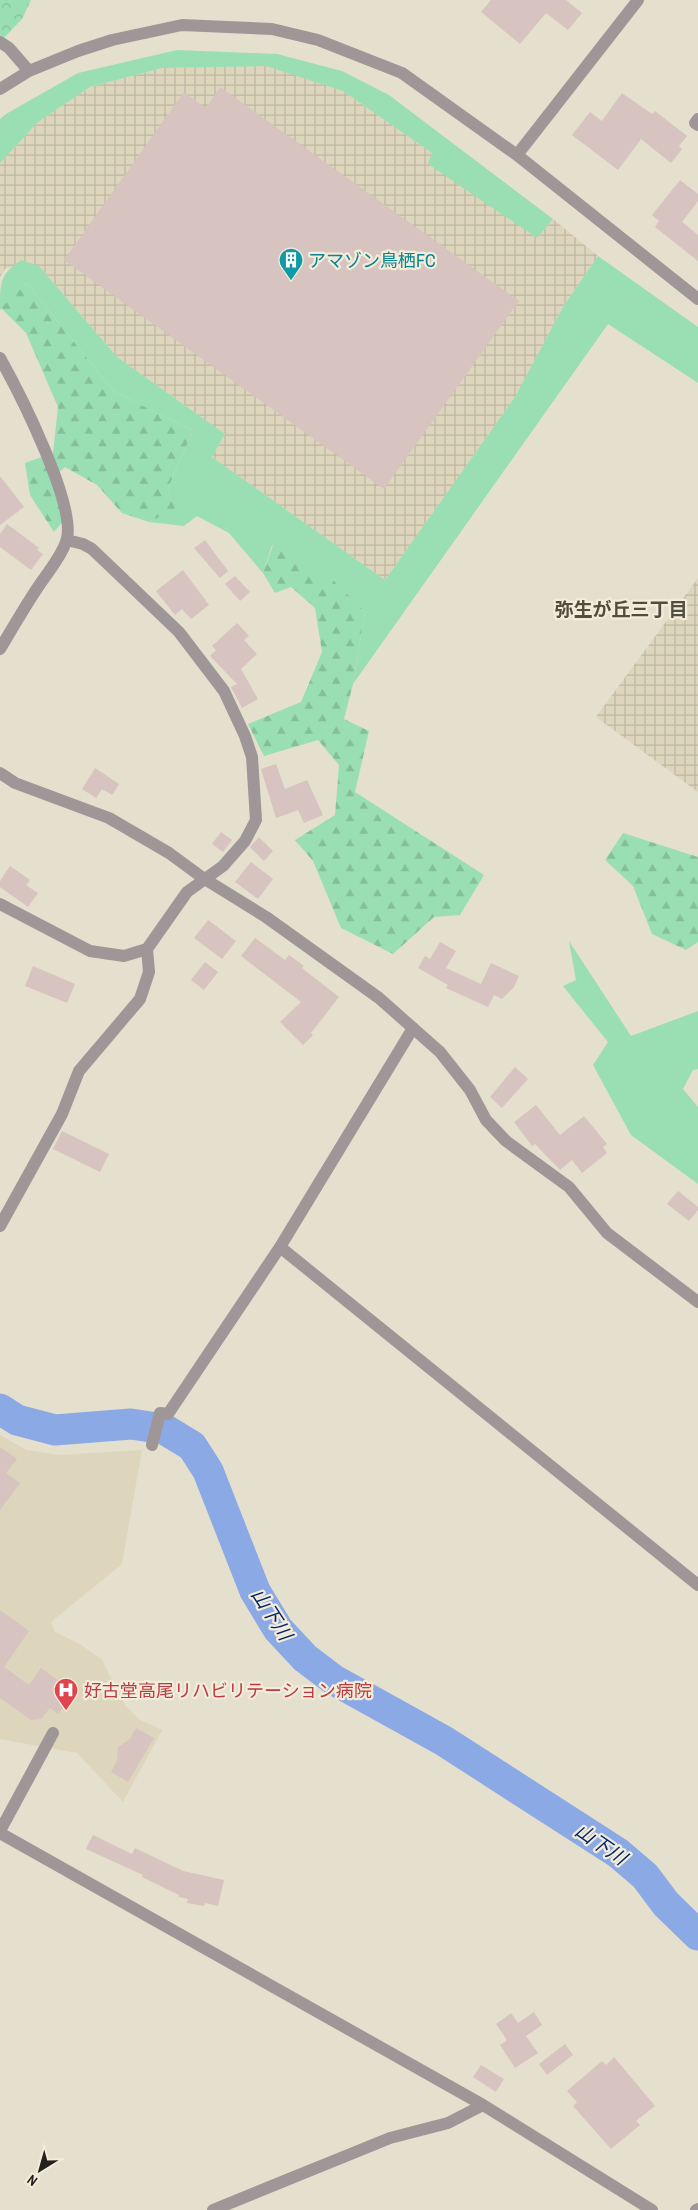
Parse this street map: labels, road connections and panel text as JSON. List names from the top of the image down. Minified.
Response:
{"districts":["弥生が丘三丁目"],"water":["山下川"],"places":{"building":["アマゾン鳥栖FC"],"hospital":["好古堂高尾リハビリテーション病院"]},"north":"bottom left"}
